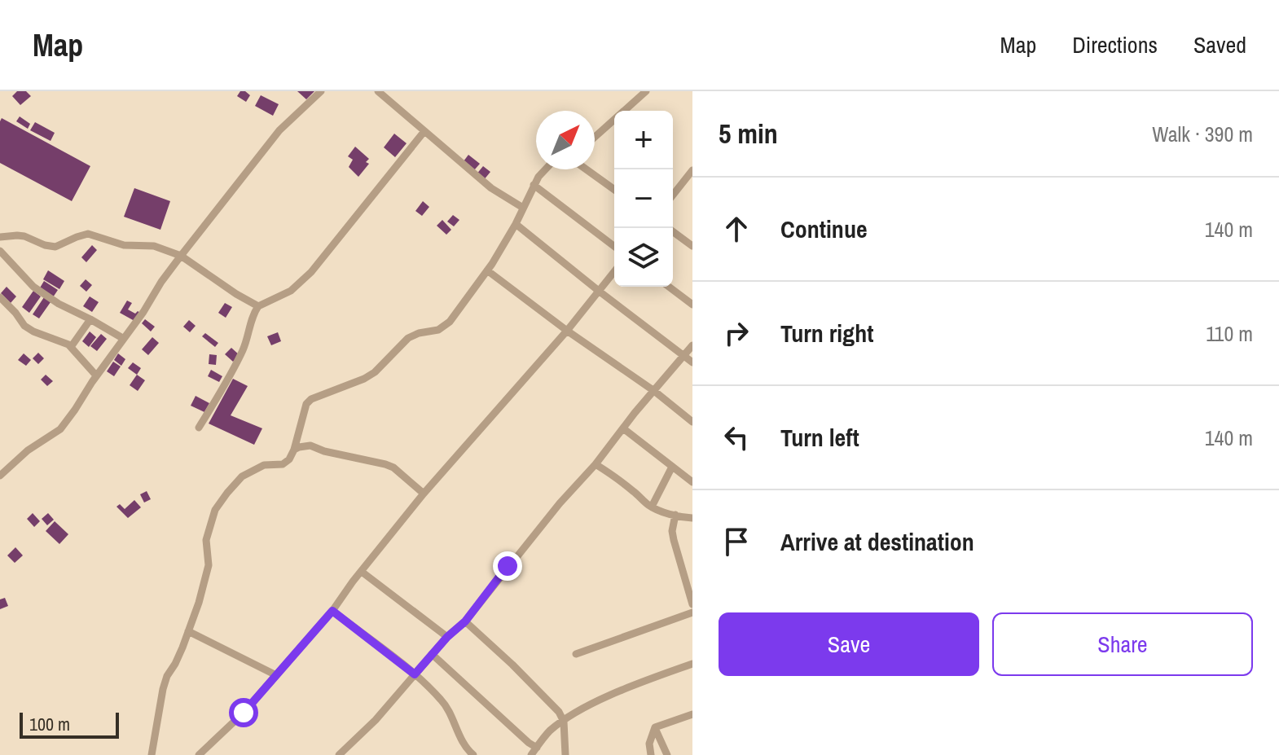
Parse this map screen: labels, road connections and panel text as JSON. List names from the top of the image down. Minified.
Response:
{"scale_bar":"100 m","north":"top right","page":{"header":"Map","nav":["Map","Directions","Saved"],"heading":["5 min","Walk · 390 m"],"map_buttons":["+","−"],"list":[["Continue","140 m"],["Turn right","110 m"],["Turn left","140 m"],"Arrive at destination"],"buttons":["Save","Share"],"scale":"100 m"}}
